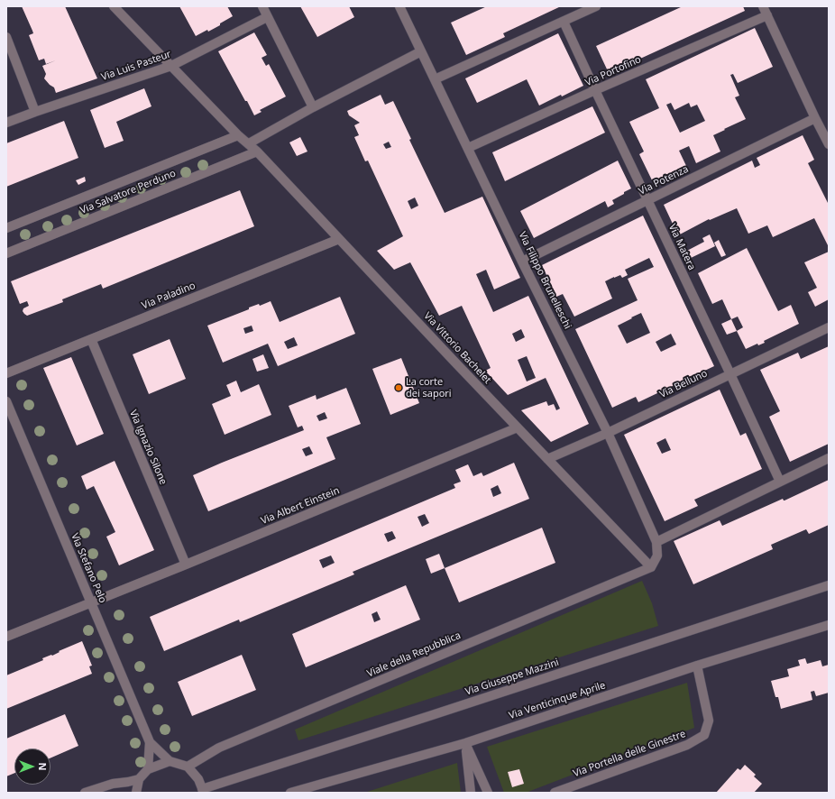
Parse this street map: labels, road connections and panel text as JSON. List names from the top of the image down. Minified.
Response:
{"streets":{"street":["Via Luis Pasteur","Via Portofino","Via Potenza","Via Salvatore Perduno","Via Matera","Via Filippo Brunelleschi","Via Paladino","Via Vittorio Bachelet","Via Belluno","Via Ignazio Silone","Via Albert Einstein","Via Stefano Pelo","Viale della Repubblica","Via Giuseppe Mazzini","Via Venticinque Aprile","Via Portella delle Ginestre"]},"crossings":[["Via Luis Pasteur","Via Vittorio Bachelet"],["Via Portofino","Via Matera"],["Via Portofino","Via Filippo Brunelleschi"],["Via Potenza","Via Matera"],["Via Potenza","Via Filippo Brunelleschi"],["Via Salvatore Perduno","Via Vittorio Bachelet"],["Via Matera","Via Belluno"],["Via Filippo Brunelleschi","Via Vittorio Bachelet"],["Via Filippo Brunelleschi","Via Belluno"],["Via Filippo Brunelleschi","Viale della Repubblica"],["Via Paladino","Via Vittorio Bachelet"],["Via Paladino","Via Ignazio Silone"],["Via Vittorio Bachelet","Via Belluno"],["Via Vittorio Bachelet","Via Albert Einstein"],["Via Vittorio Bachelet","Viale della Repubblica"],["Via Ignazio Silone","Via Albert Einstein"],["Via Albert Einstein","Via Stefano Pelo"],["Via Venticinque Aprile","Via Portella delle Ginestre"]],"places":["La corte dei sapori"],"north":"right"}
